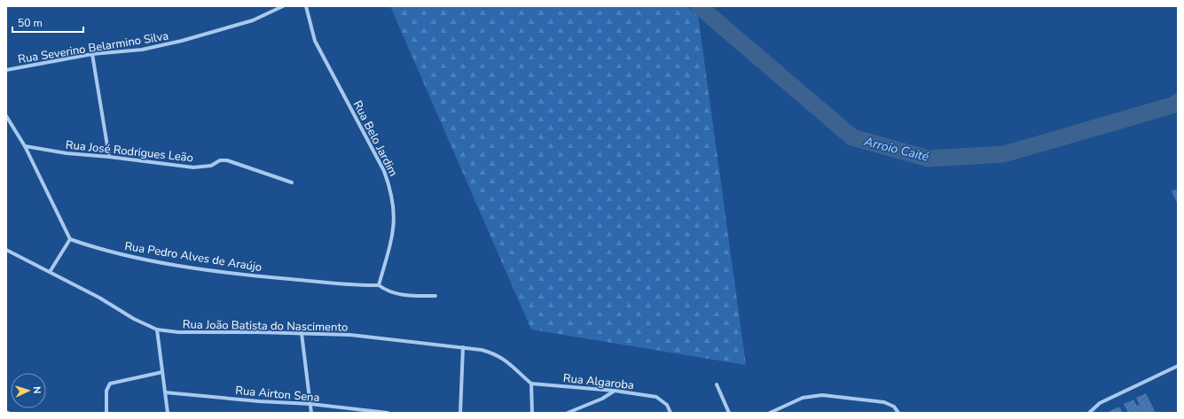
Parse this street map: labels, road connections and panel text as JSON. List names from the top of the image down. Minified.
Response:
{"streets":{"street":["Rua Severino Belarmino Silva","Rua Belo Jardim","Rua José Rodrigues Leão","Rua Pedro Alves de Araújo","Rua João Batista do Nascimento","Rua Algaroba","Rua Airton Sena"]},"crossings":[["Rua Belo Jardim","Rua Pedro Alves de Araújo"],["Rua João Batista do Nascimento","Rua Algaroba"]],"water":["Arroio Caité"],"scale_bar":"50 m","north":"right"}
